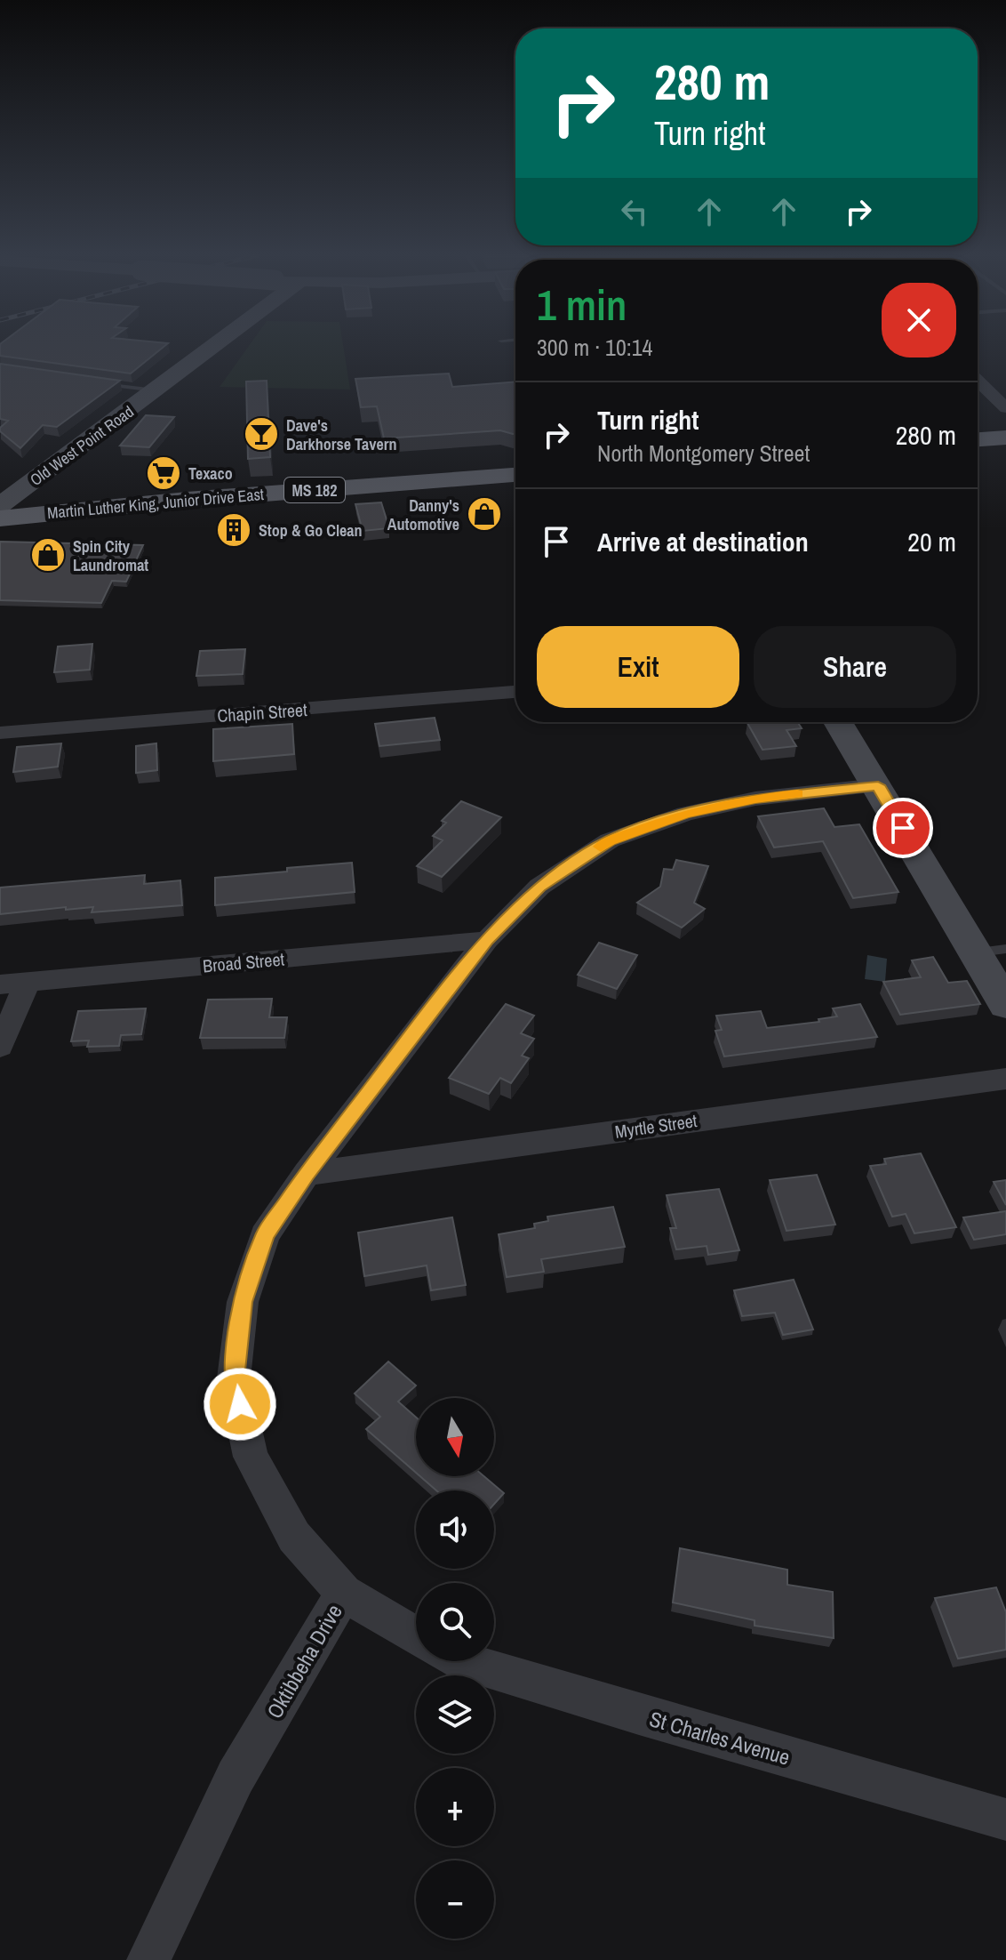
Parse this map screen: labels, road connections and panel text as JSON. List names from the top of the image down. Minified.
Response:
{"streets":{"main road":["MS 182","Martin Luther King, Junior Drive East"],"street":["Old West Point Road","Chapin Street","Broad Street","Myrtle Street","Oktibbeha Drive","St Charles Avenue"]},"crossings":[["Broad Street","Oktibbeha Drive"],["Myrtle Street","Oktibbeha Drive"]],"places":{"bar":["Dave's Darkhorse Tavern"],"supermarket":["Texaco"],"shop":["Danny's Automotive","Spin City Laundromat"],"building":["Stop & Go Clean"]},"north":"bottom","page":{"turn":["280 m","Turn right"],"heading":["1 min","300 m · 10:14"],"list":[{"name":"Turn right","note":"North Montgomery Street","value":"280 m"},{"name":"Arrive at destination","value":"20 m"}],"buttons":["Exit","Share"],"map_buttons":["+","−"]}}
